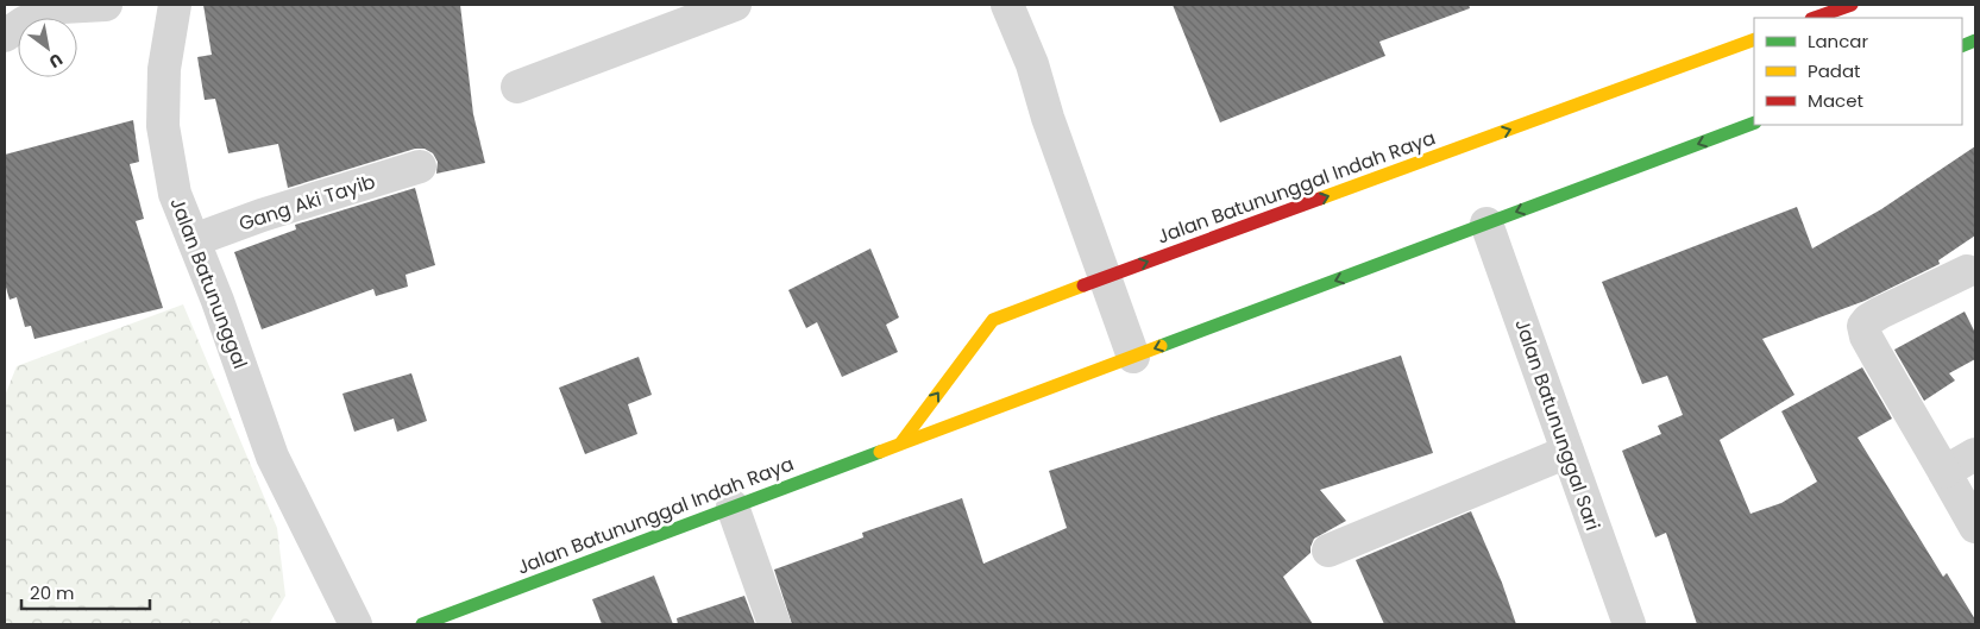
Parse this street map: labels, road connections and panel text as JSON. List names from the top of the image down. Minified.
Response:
{"streets":{"street":["Jalan Batununggal Indah Raya","Gang Aki Tayib","Jalan Batununggal","Jalan Batununggal Sari"]},"crossings":[["Jalan Batununggal Indah Raya","Jalan Batununggal Sari"],["Gang Aki Tayib","Jalan Batununggal"]],"legend":["Lancar","Padat","Macet"],"scale_bar":"20 m","north":"bottom right"}
